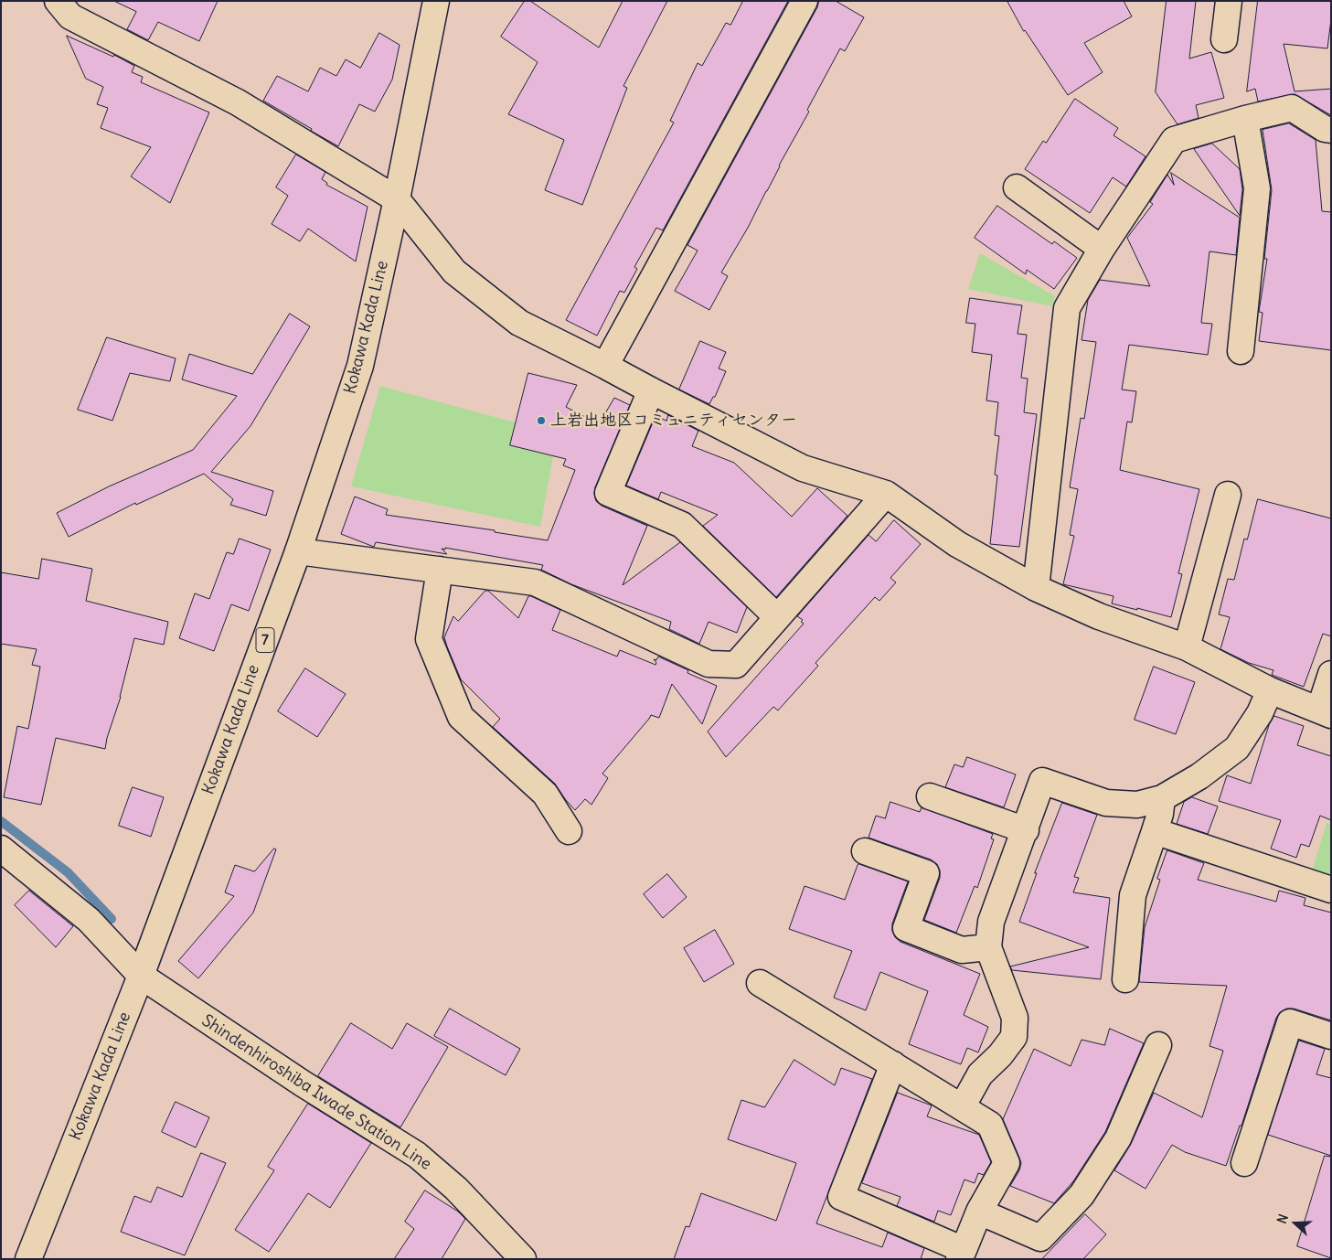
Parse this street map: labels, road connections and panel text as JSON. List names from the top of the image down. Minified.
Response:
{"streets":{"street":["Kokawa Kada Line","7","Shindenhiroshiba Iwade Station Line"]},"crossings":[["Kokawa Kada Line","Shindenhiroshiba Iwade Station Line"]],"places":["上岩出地区コミュニティセンター"],"north":"left"}
